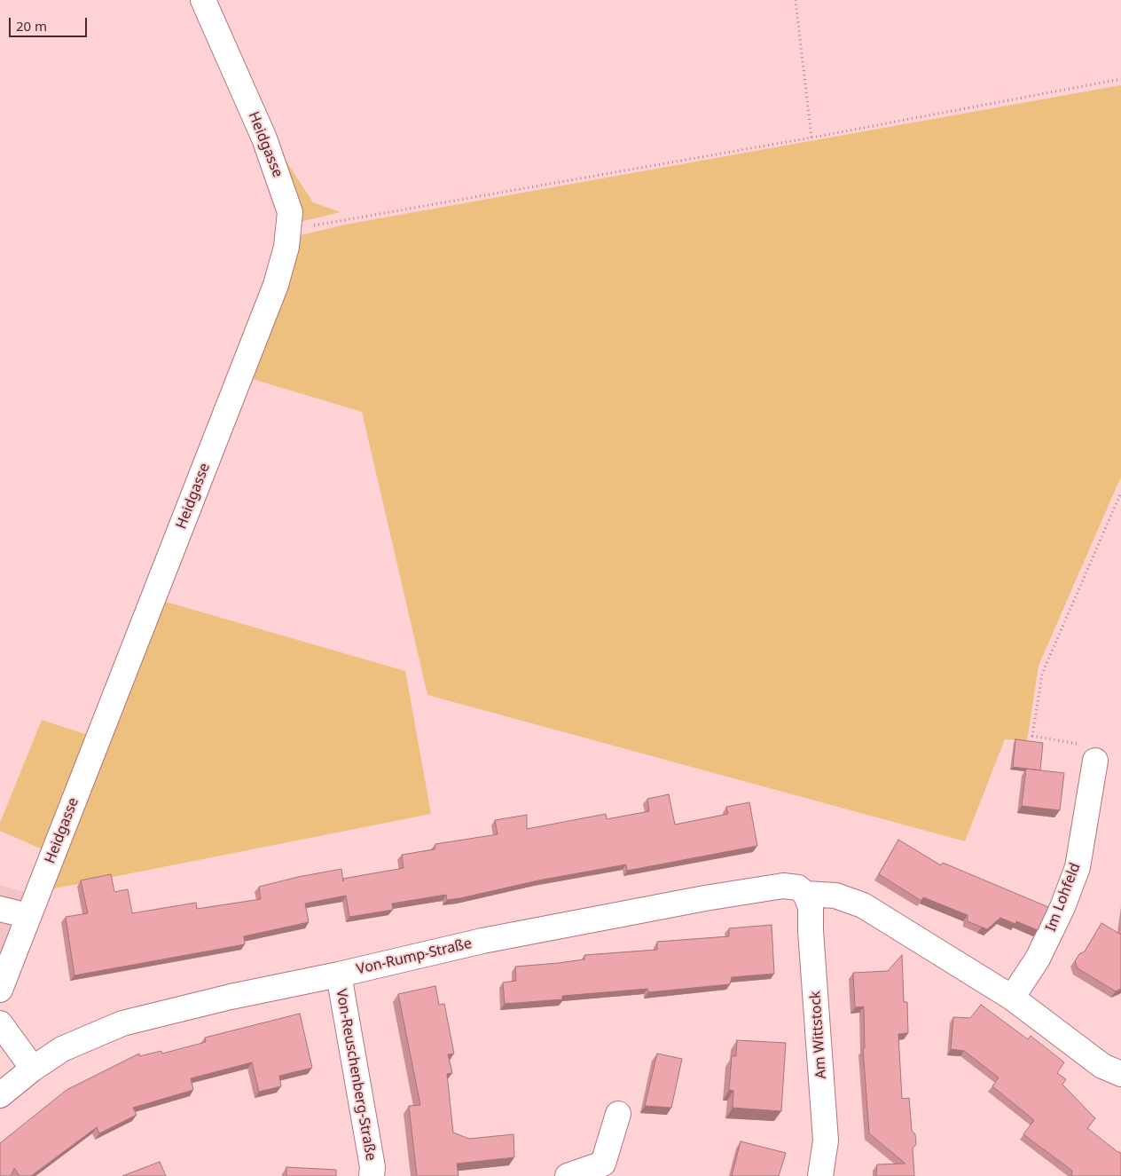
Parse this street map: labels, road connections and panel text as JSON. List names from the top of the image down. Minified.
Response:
{"streets":{"street":["Heidgasse","Im Lohfeld","Von-Rump-Straße","Am Wittstock","Von-Reuschenberg-Straße"]},"crossings":[["Von-Rump-Straße","Am Wittstock"],["Von-Rump-Straße","Von-Reuschenberg-Straße"]],"scale_bar":"20 m"}
